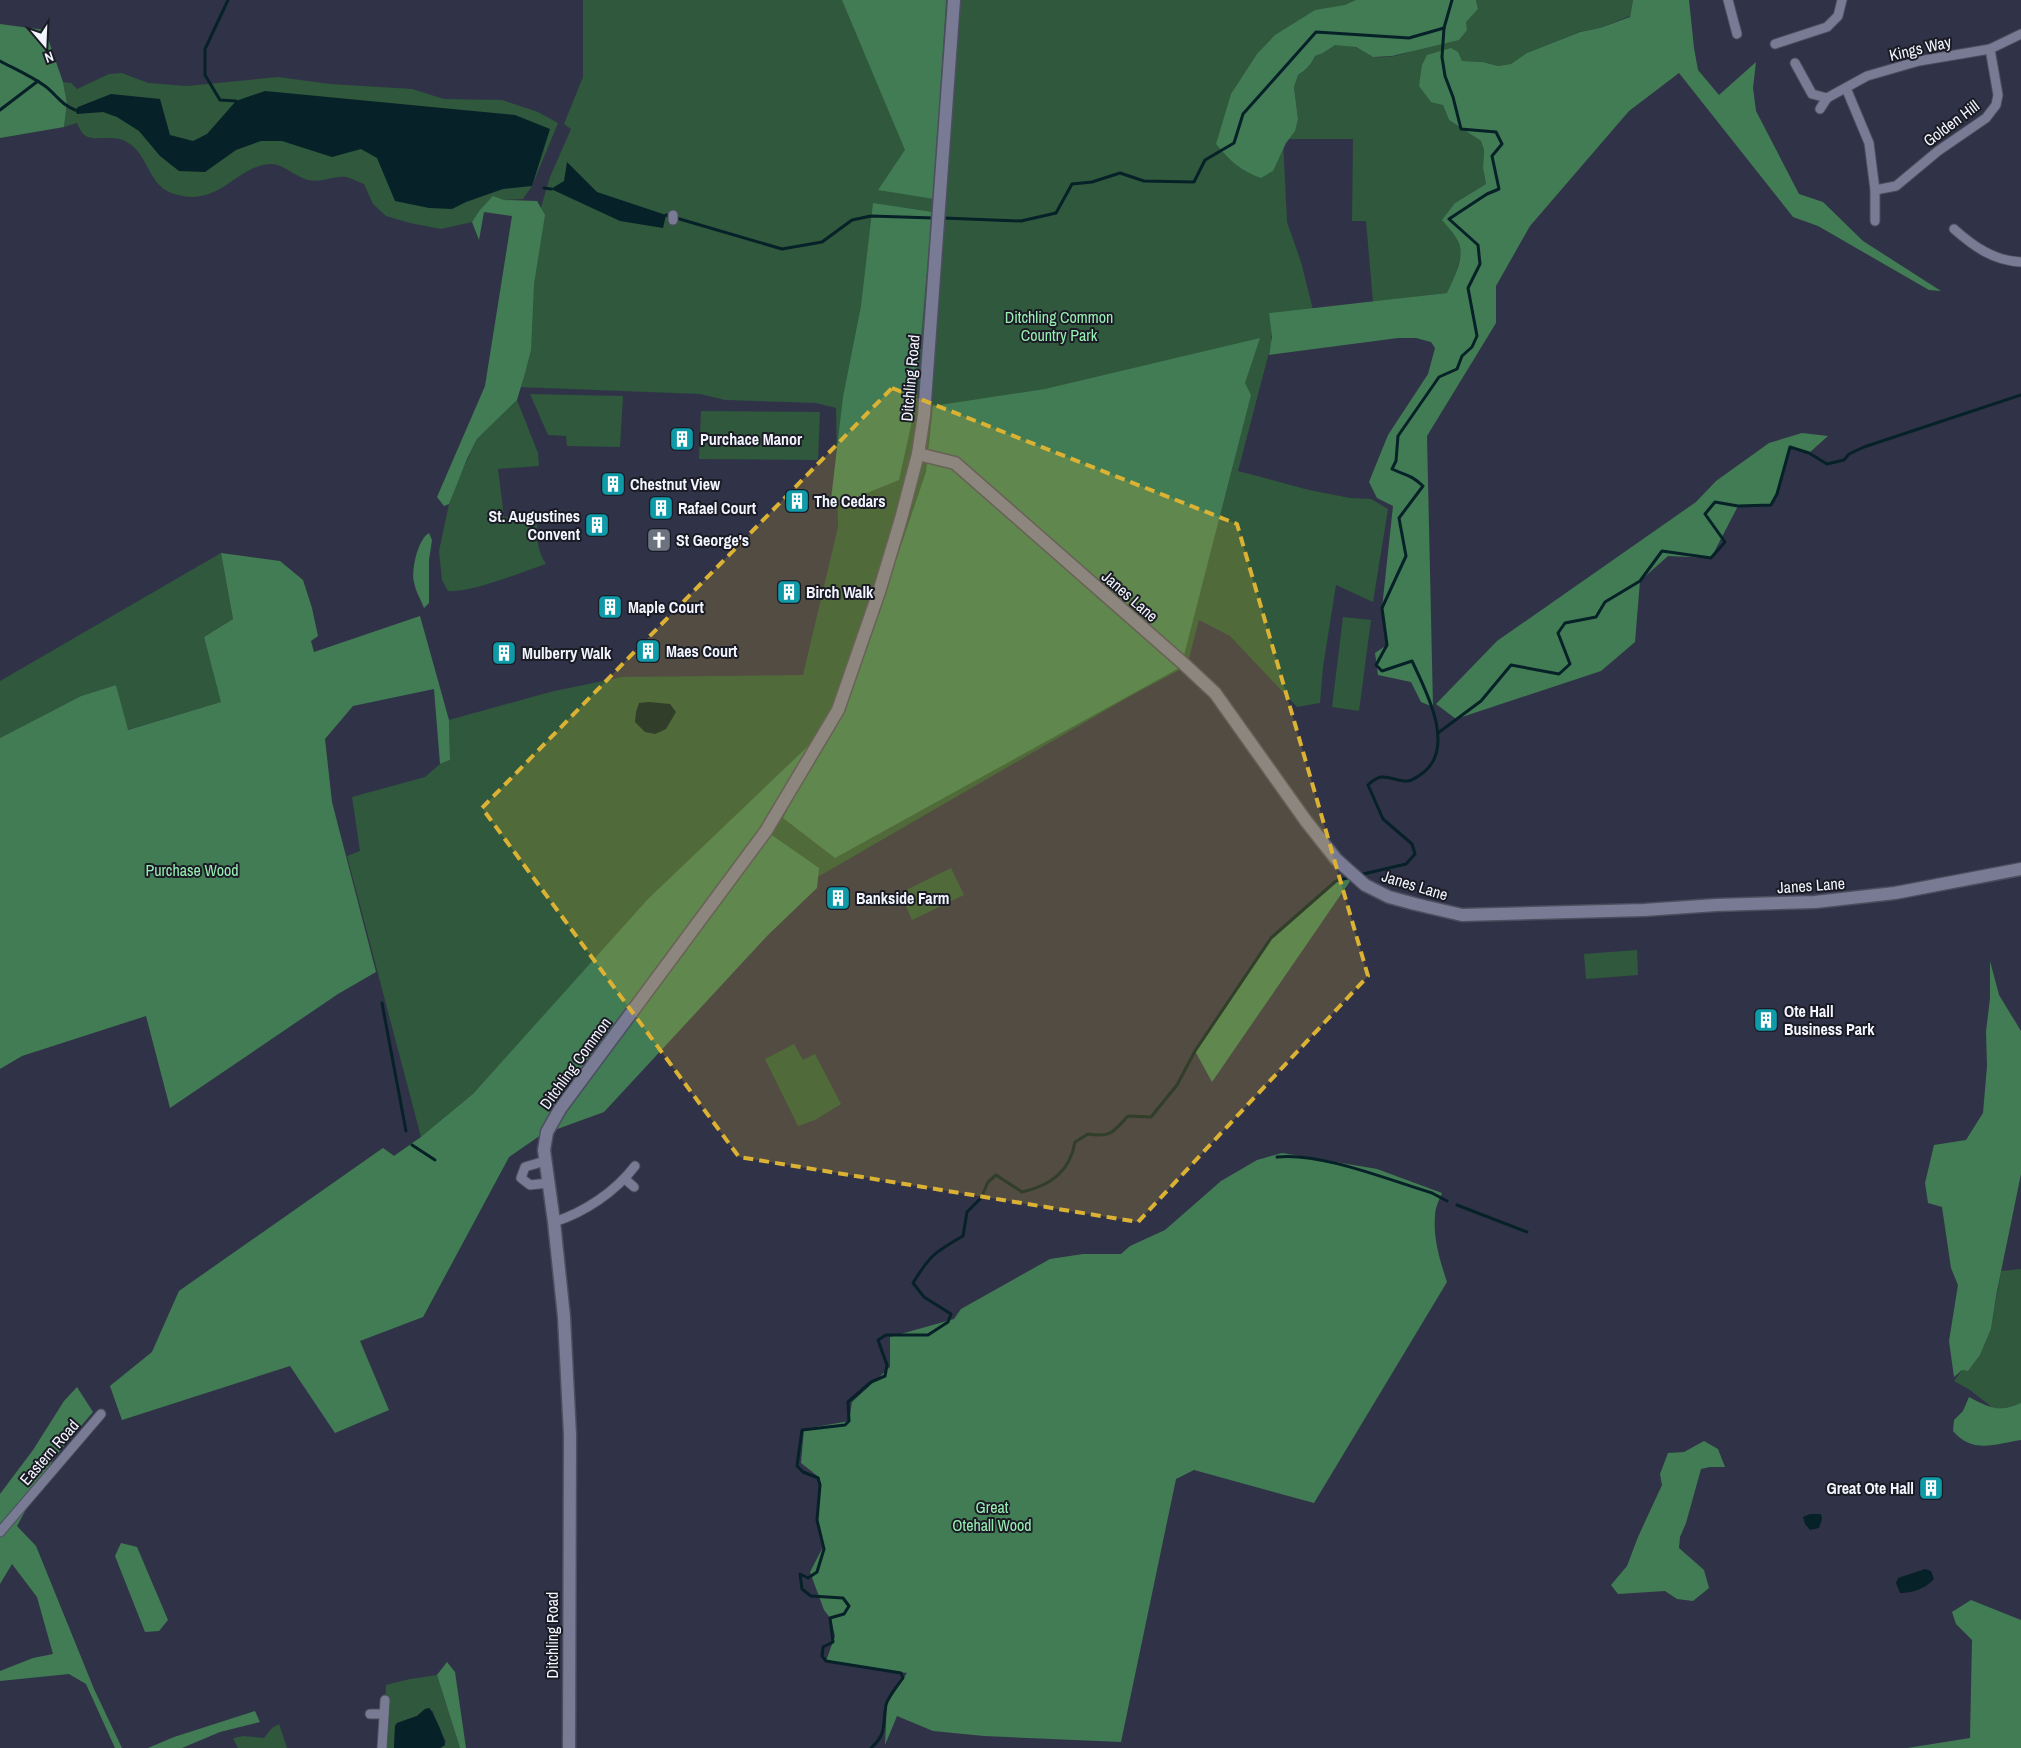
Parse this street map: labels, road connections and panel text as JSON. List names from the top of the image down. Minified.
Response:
{"streets":{"main road":["Ditchling Road","Janes Lane","Ditchling Common"],"street":["Kings Way","Golden Hill","Eastern Road"]},"crossings":[["Kings Way","Golden Hill"],["Ditchling Road","Janes Lane"],["Ditchling Road","Ditchling Common"]],"parks":["Ditchling Common Country Park","Purchase Wood","Great Otehall Wood"],"places":{"building":["Purchace Manor","Chestnut View","The Cedars","Rafael Court","St. Augustines Convent","Birch Walk","Maple Court","Maes Court","Mulberry Walk","Bankside Farm","Ote Hall Business Park","Great Ote Hall"],"church":["St George's"]},"north":"bottom"}
